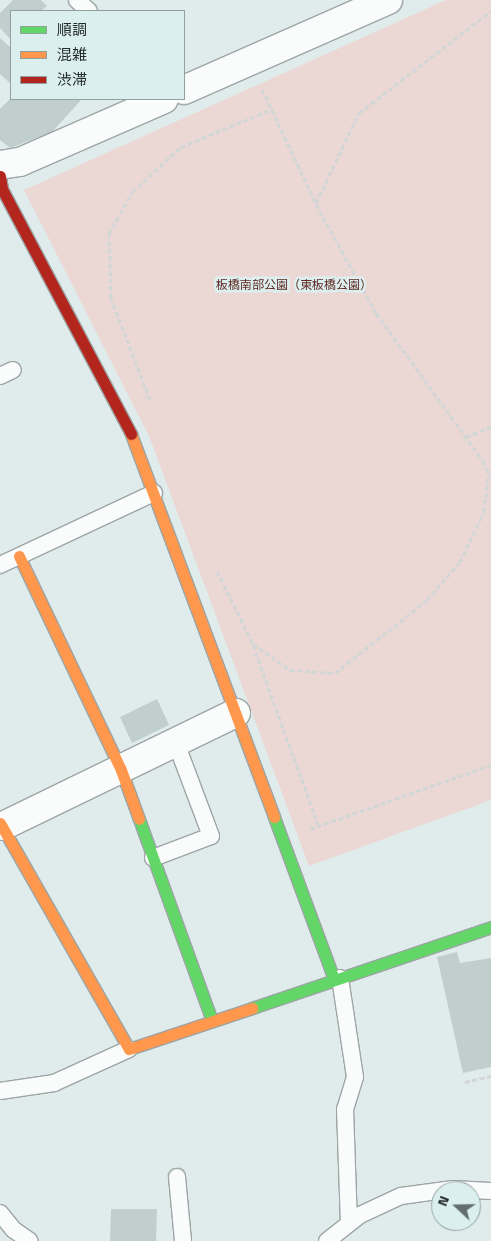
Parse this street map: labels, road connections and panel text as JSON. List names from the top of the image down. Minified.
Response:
{"parks":["板橋南部公園（東板橋公園）"],"legend":["順調","混雑","渋滞"],"north":"left"}
